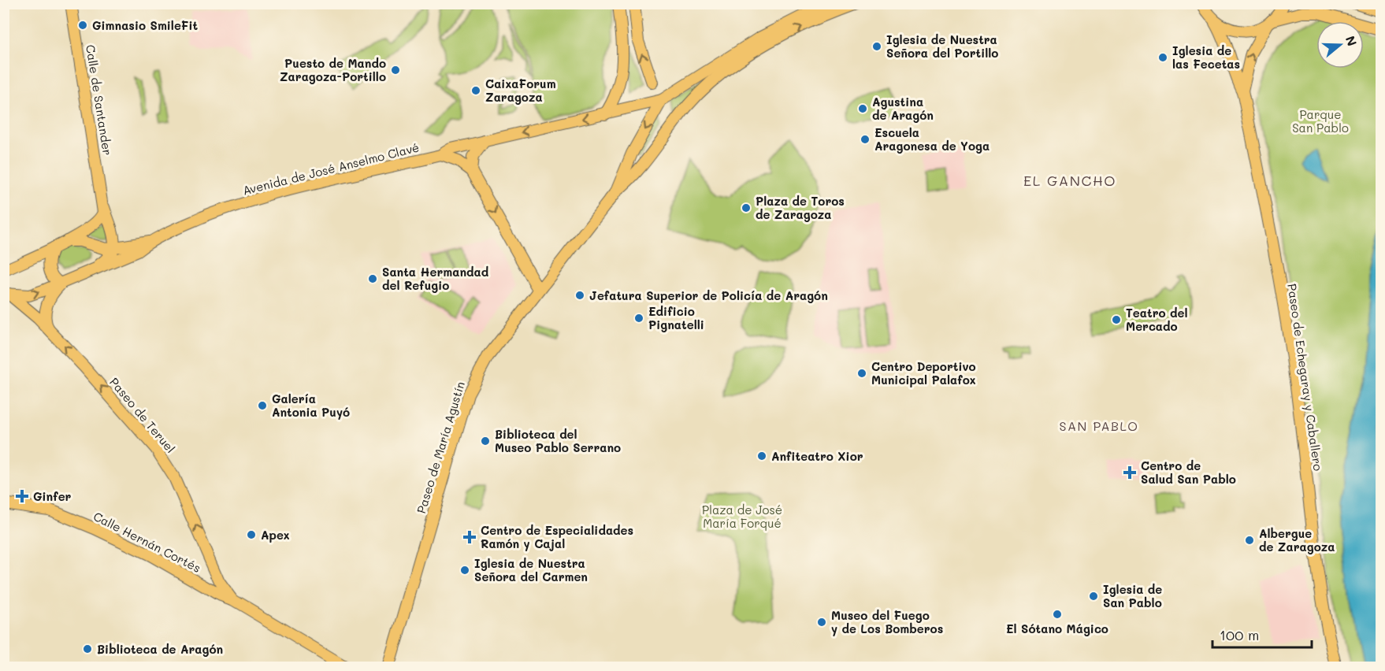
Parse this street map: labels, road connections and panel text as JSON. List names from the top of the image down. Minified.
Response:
{"streets":{"main road":["Calle de Santander","Avenida de José Anselmo Clavé","Paseo de Echegaray y Caballero","Paseo de Teruel","Paseo de María Agustín","Calle Hernán Cortés"]},"crossings":[["Calle de Santander","Avenida de José Anselmo Clavé"],["Avenida de José Anselmo Clavé","Paseo de Teruel"],["Avenida de José Anselmo Clavé","Paseo de María Agustín"],["Paseo de Teruel","Calle Hernán Cortés"]],"one_way":["Paseo de Teruel"],"districts":["EL GANCHO","SAN PABLO"],"parks":["Parque San Pablo","Plaza de José María Forqué"],"places":{"other":["Gimnasio SmileFit","Iglesia de Nuestra Señora del Portillo","Iglesia de las Fecetas","Puesto de Mando Zaragoza-Portillo","CaixaForum Zaragoza","Agustina de Aragón","Escuela Aragonesa de Yoga","Plaza de Toros de Zaragoza","Santa Hermandad del Refugio","Jefatura Superior de Policía de Aragón","Edificio Pignatelli","Teatro del Mercado","Centro Deportivo Municipal Palafox","Galería Antonia Puyó","Biblioteca del Museo Pablo Serrano","Anfiteatro Xior","Apex","Albergue de Zaragoza","Iglesia de Nuestra Señora del Carmen","Iglesia de San Pablo","El Sótano Mágico","Museo del Fuego y de Los Bomberos","Biblioteca de Aragón"],"health":["Centro de Salud San Pablo","Ginfer","Centro de Especialidades Ramón y Cajal"]},"scale_bar":"100 m","north":"right"}
